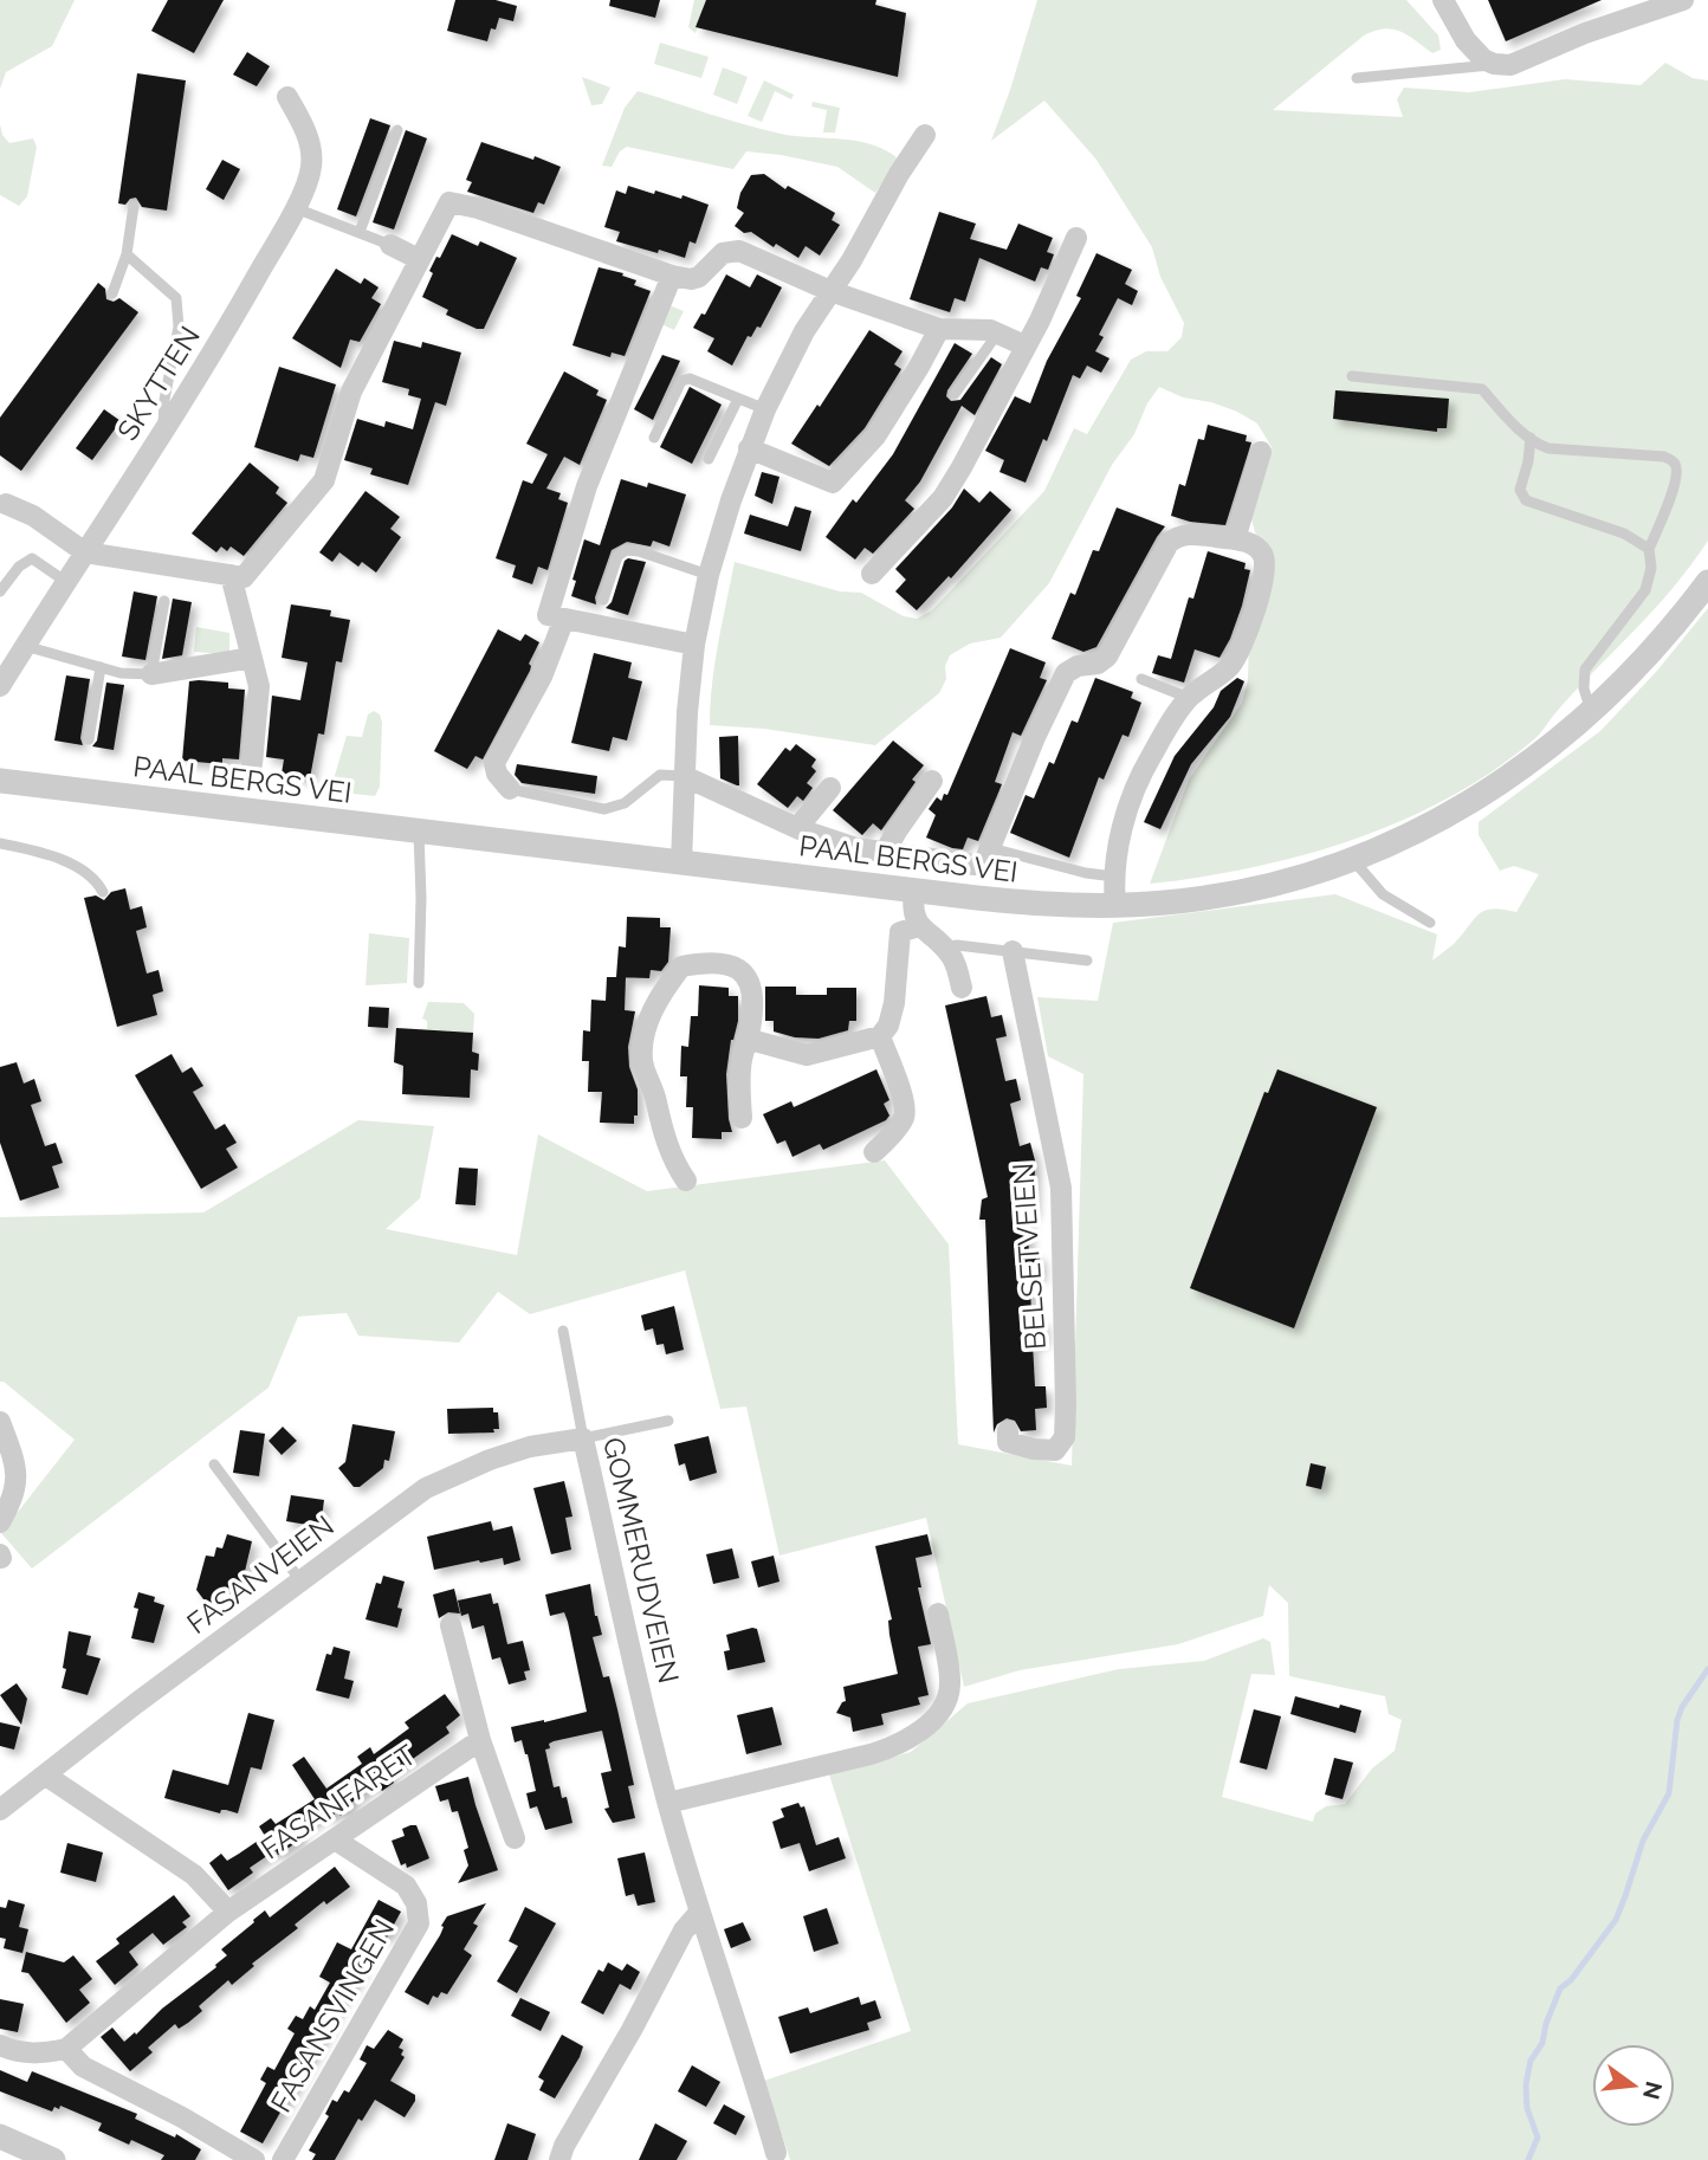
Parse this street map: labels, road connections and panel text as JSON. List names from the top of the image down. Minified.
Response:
{"streets":{"street":["SKYTTEN","PAAL BERGS VEI","BELSETVEIEN","GOMMERUDVEIEN","FASANVEIEN","FASANFARET","FASANSVINGEN"]},"crossings":[["GOMMERUDVEIEN","FASANVEIEN"],["FASANFARET","FASANSVINGEN"]],"north":"right"}
